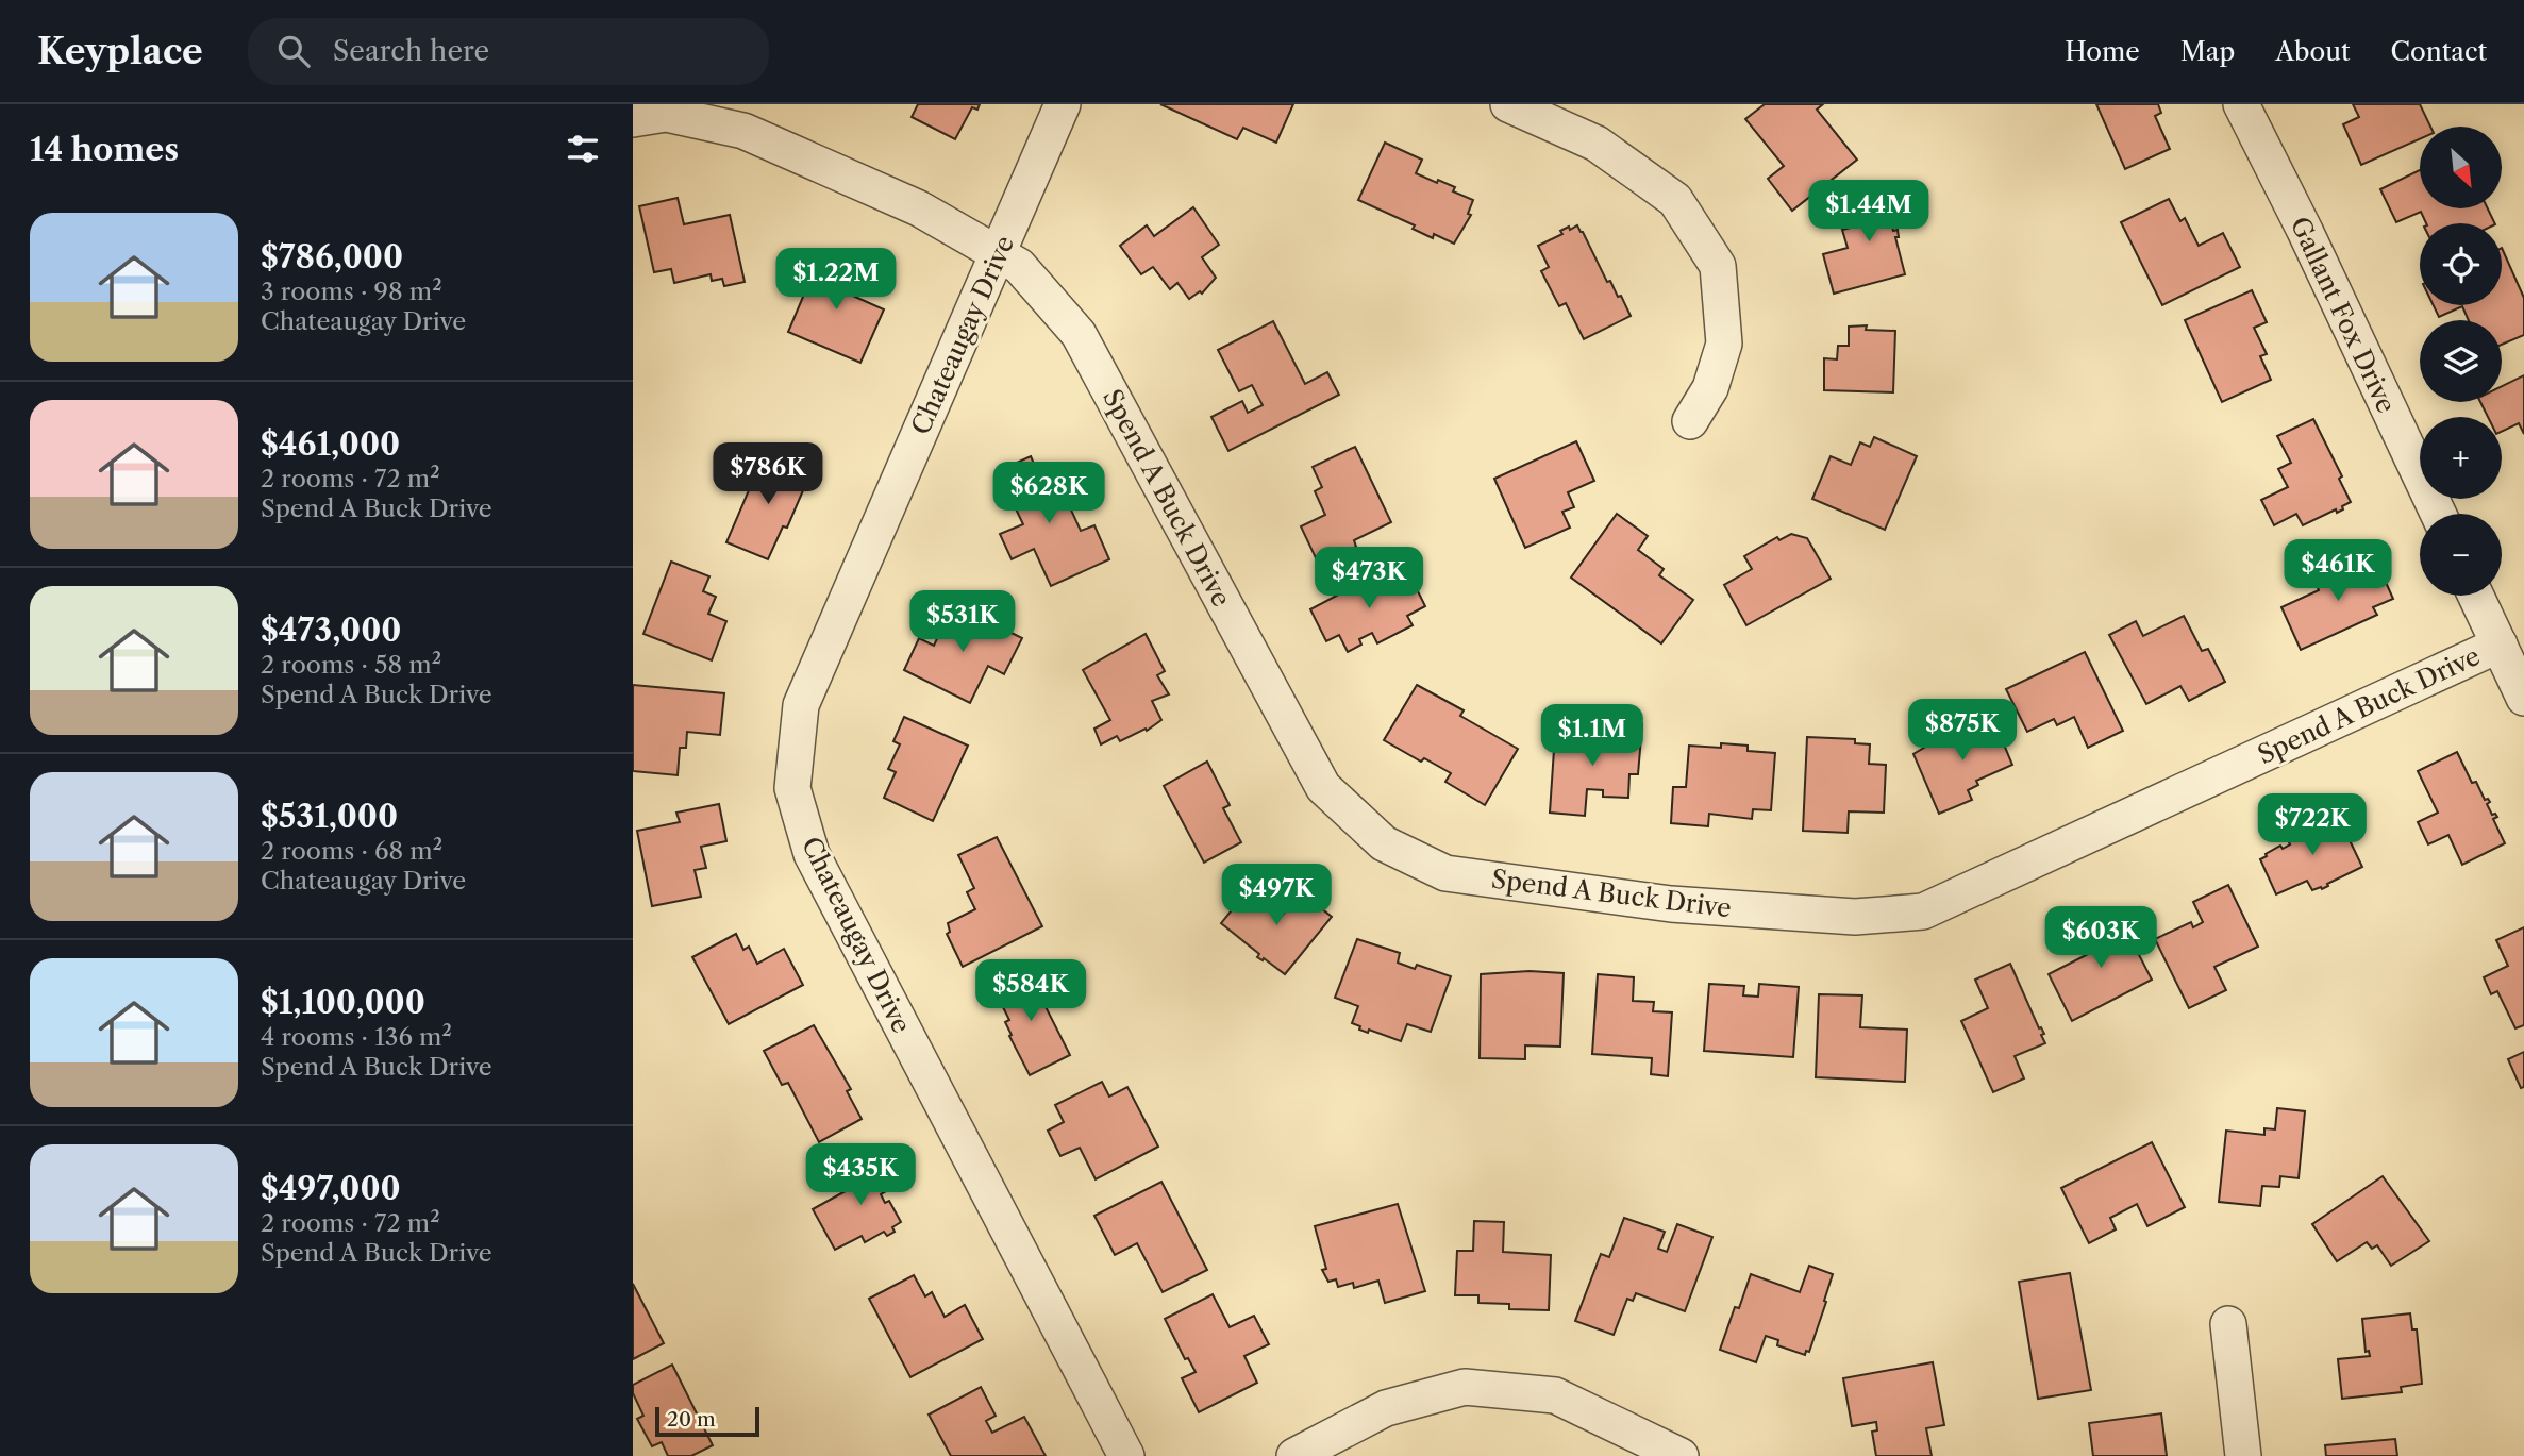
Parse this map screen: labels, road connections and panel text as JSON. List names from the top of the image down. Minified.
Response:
{"streets":{"street":["Gallant Fox Drive","Chateaugay Drive","Spend A Buck Drive"]},"crossings":[["Chateaugay Drive","Spend A Buck Drive"]],"scale_bar":"20 m","north":"bottom right","page":{"header":"Keyplace","search":"Search here","nav":["Home","Map","About","Contact"],"heading":"14 homes","map_buttons":["+","−"],"price":["$1.44M","$1.22M","$786K","$628K","$461K","$473K","$531K","$875K","$1.1M","$722K","$497K","$603K","$584K","$435K"],"list":[{"name":"$786,000","note":"3 rooms · 98 m² · Chateaugay Drive"},{"name":"$461,000","note":"2 rooms · 72 m² · Spend A Buck Drive"},{"name":"$473,000","note":"2 rooms · 58 m² · Spend A Buck Drive"},{"name":"$531,000","note":"2 rooms · 68 m² · Chateaugay Drive"},{"name":"$1,100,000","note":"4 rooms · 136 m² · Spend A Buck Drive"},{"name":"$497,000","note":"2 rooms · 72 m² · Spend A Buck Drive"}],"scale":"20 m"}}
